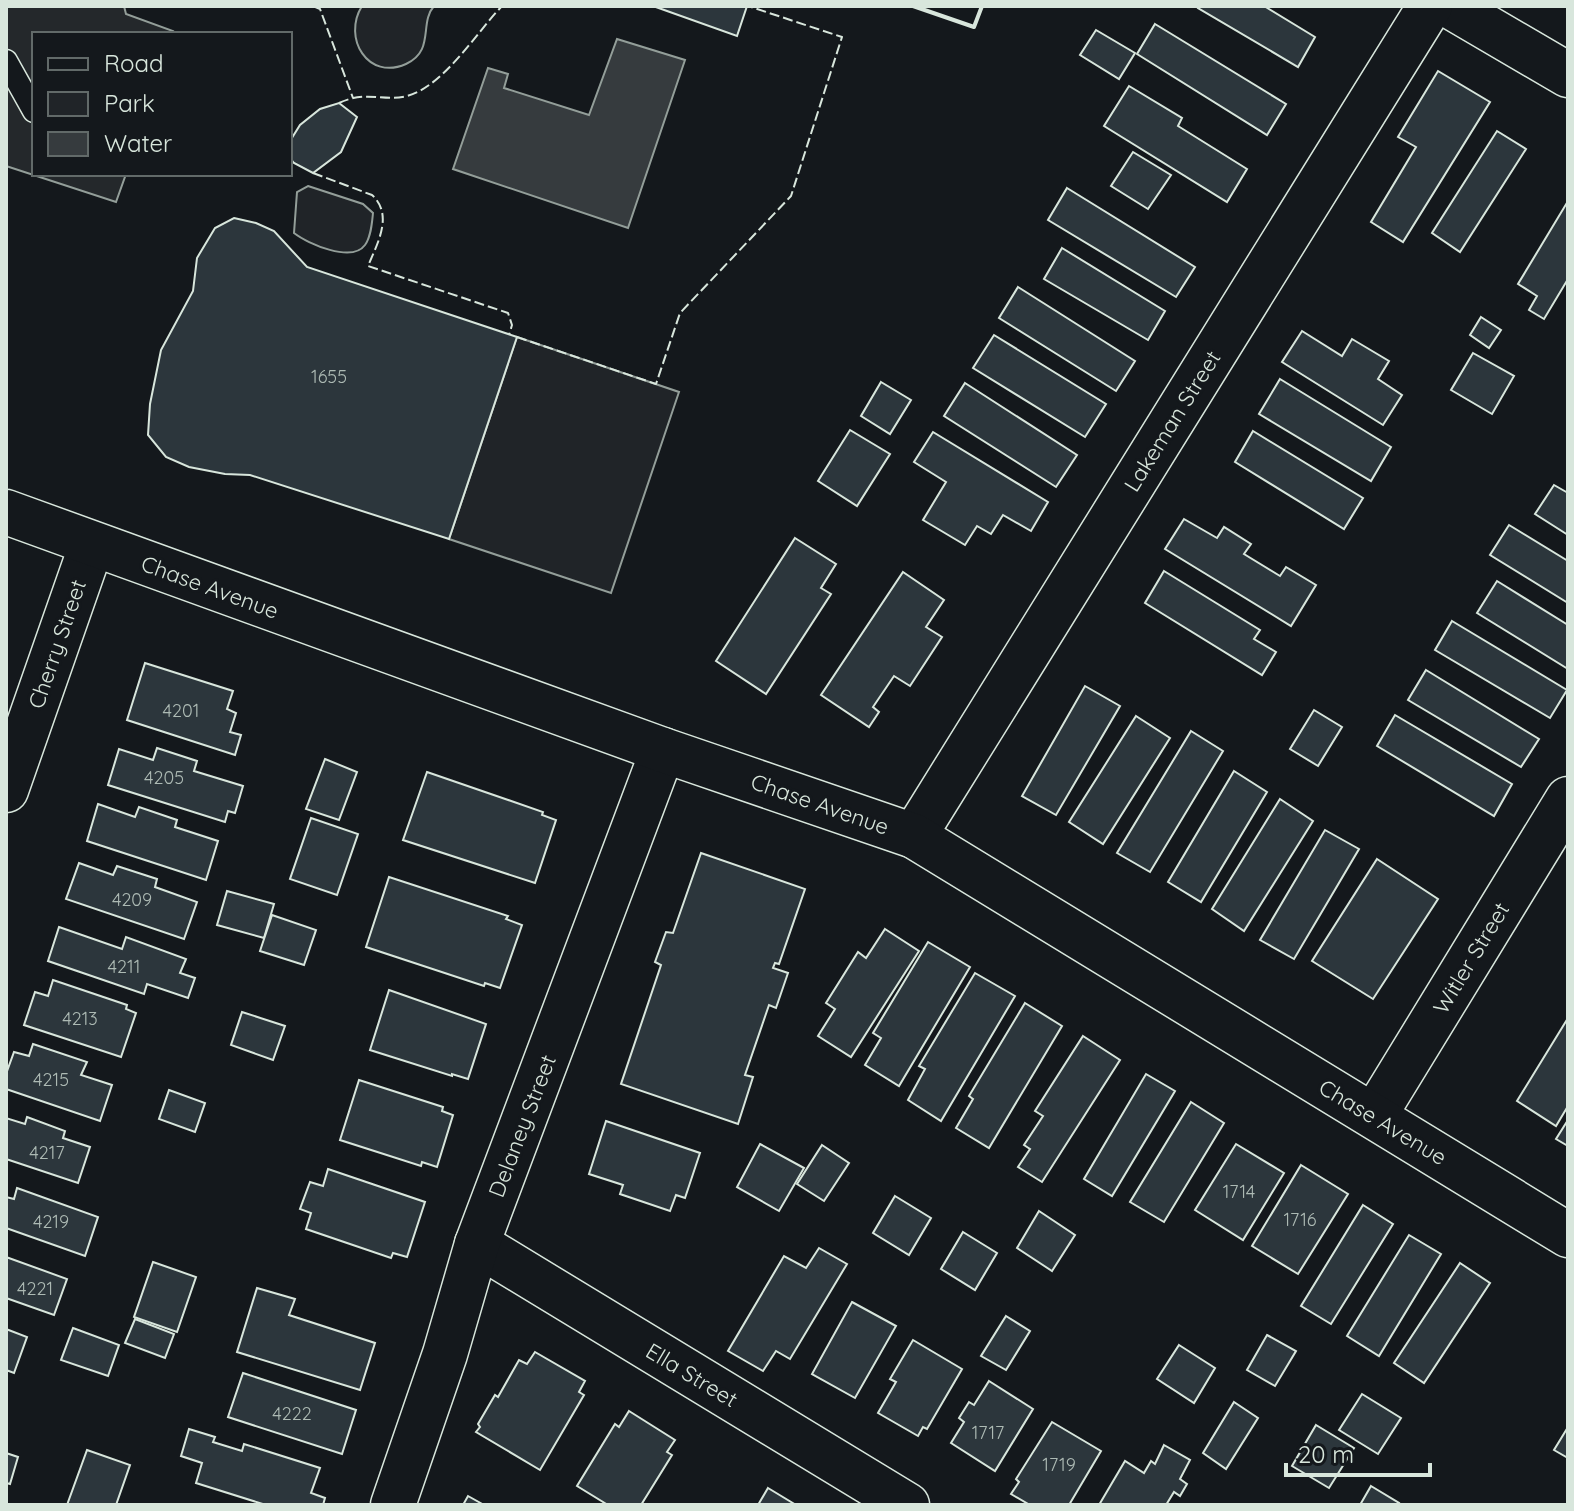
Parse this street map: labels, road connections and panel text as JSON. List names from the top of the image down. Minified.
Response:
{"streets":{"street":["Lakeman Street","Chase Avenue","Cherry Street","Witler Street","Delaney Street","Ella Street"]},"crossings":[["Lakeman Street","Chase Avenue"],["Chase Avenue","Cherry Street"],["Chase Avenue","Witler Street"],["Chase Avenue","Delaney Street"],["Delaney Street","Ella Street"]],"house_numbers":["1655","4201","4205","4209","4211","4213","4215","4217","1714","1716","4219","4221","4222","1717","1719"],"legend":["Road","Park","Water"],"scale_bar":"20 m"}
